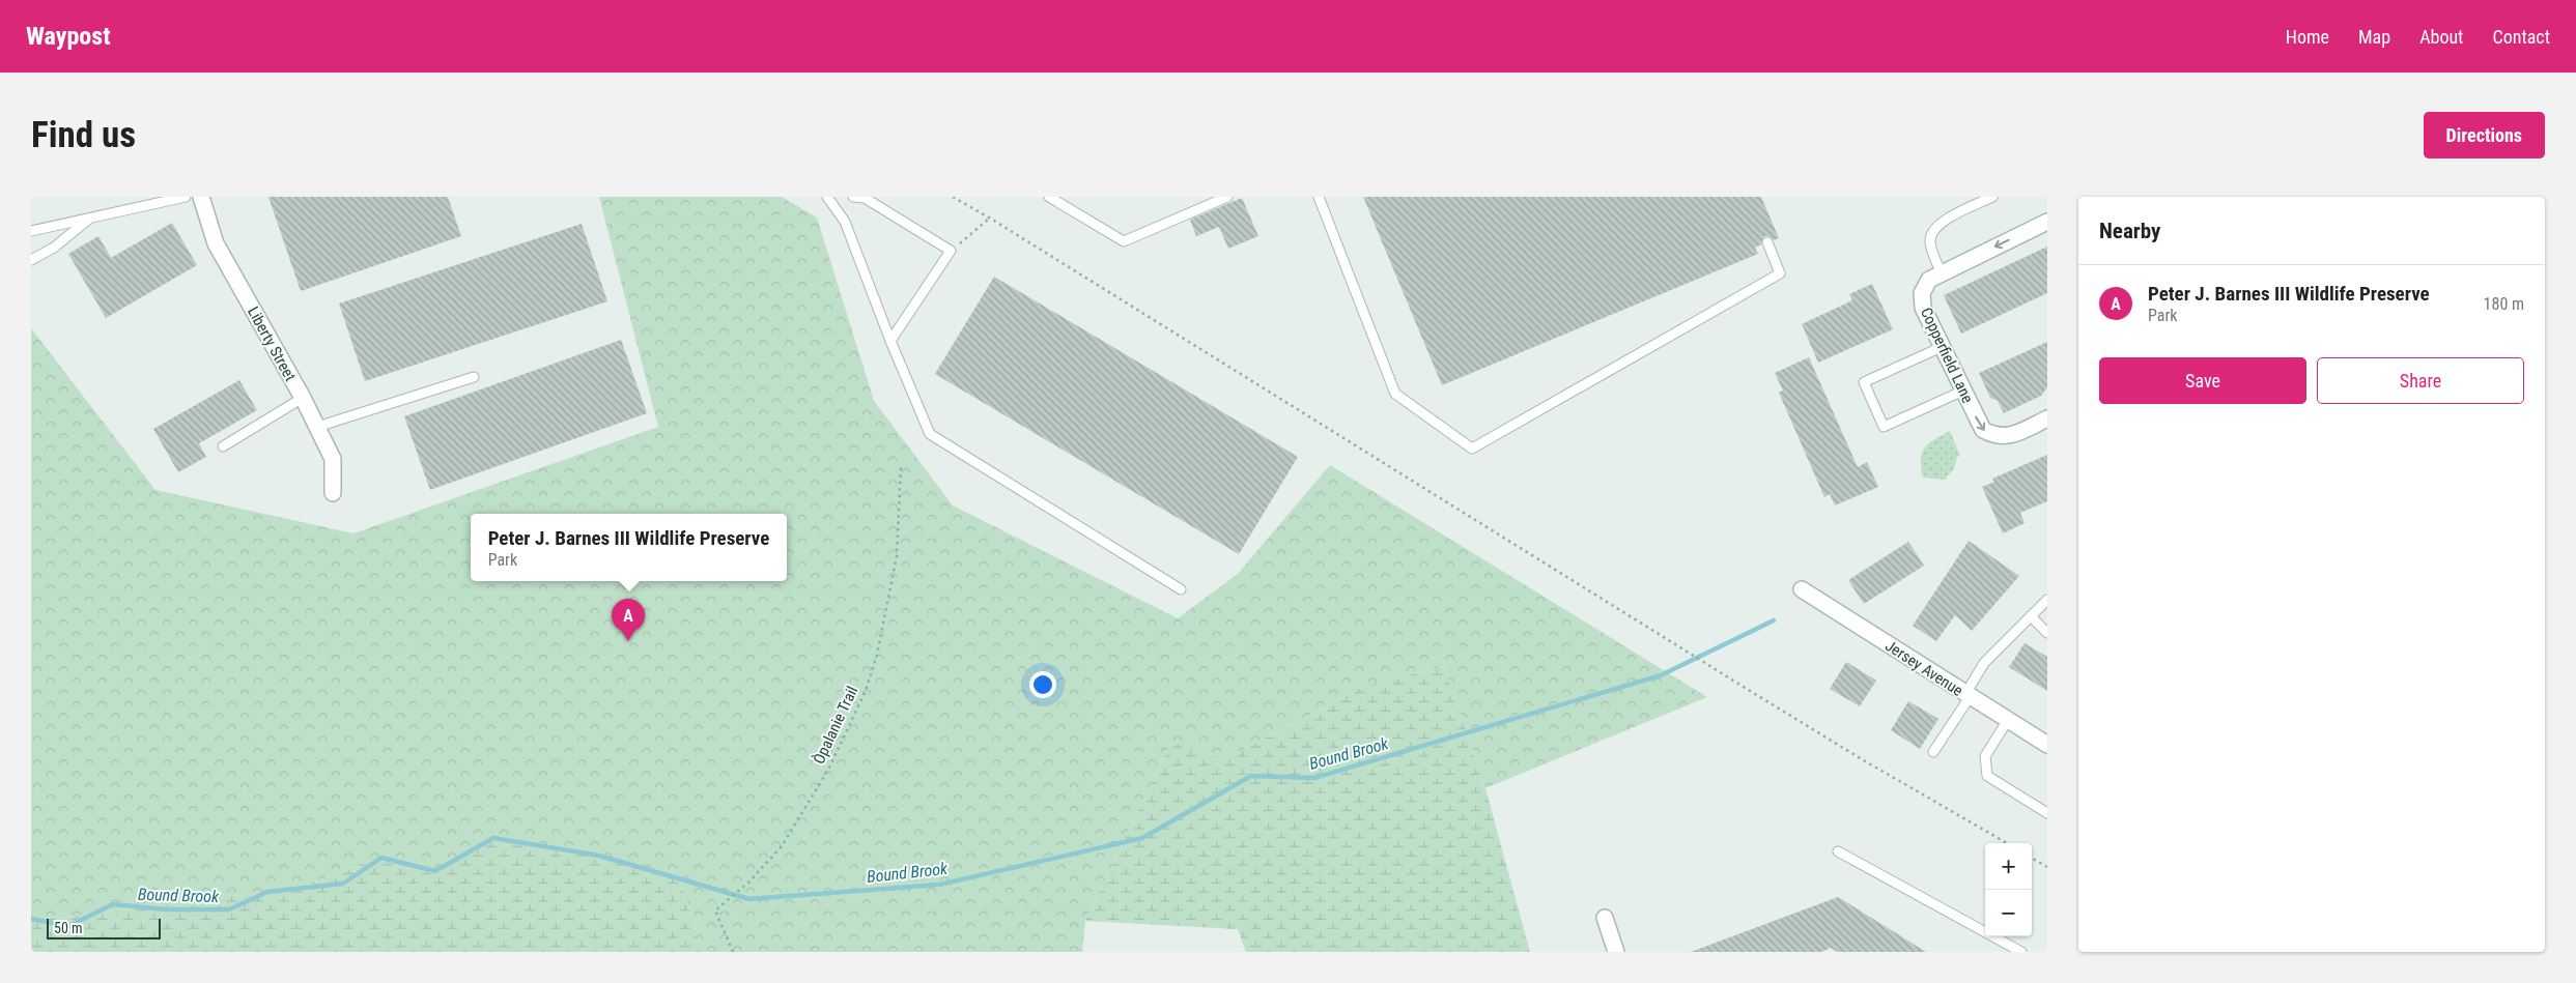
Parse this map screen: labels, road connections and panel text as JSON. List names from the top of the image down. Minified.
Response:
{"streets":{"street":["Liberty Street","Copperfield Lane","Jersey Avenue"],"path":["Òpalanie Trail"]},"water":["Bound Brook"],"scale_bar":"50 m","page":{"header":"Waypost","nav":["Home","Map","About","Contact"],"buttons":["Directions",["Save","Share"]],"title":"Find us","heading":"Nearby","list":[{"mark":"A","name":"Peter J. Barnes III Wildlife Preserve","note":"Park","value":"180 m"}],"popup":["Peter J. Barnes III Wildlife Preserve","Park"],"pins":"A","map_buttons":["+","−"],"scale":"50 m"}}
